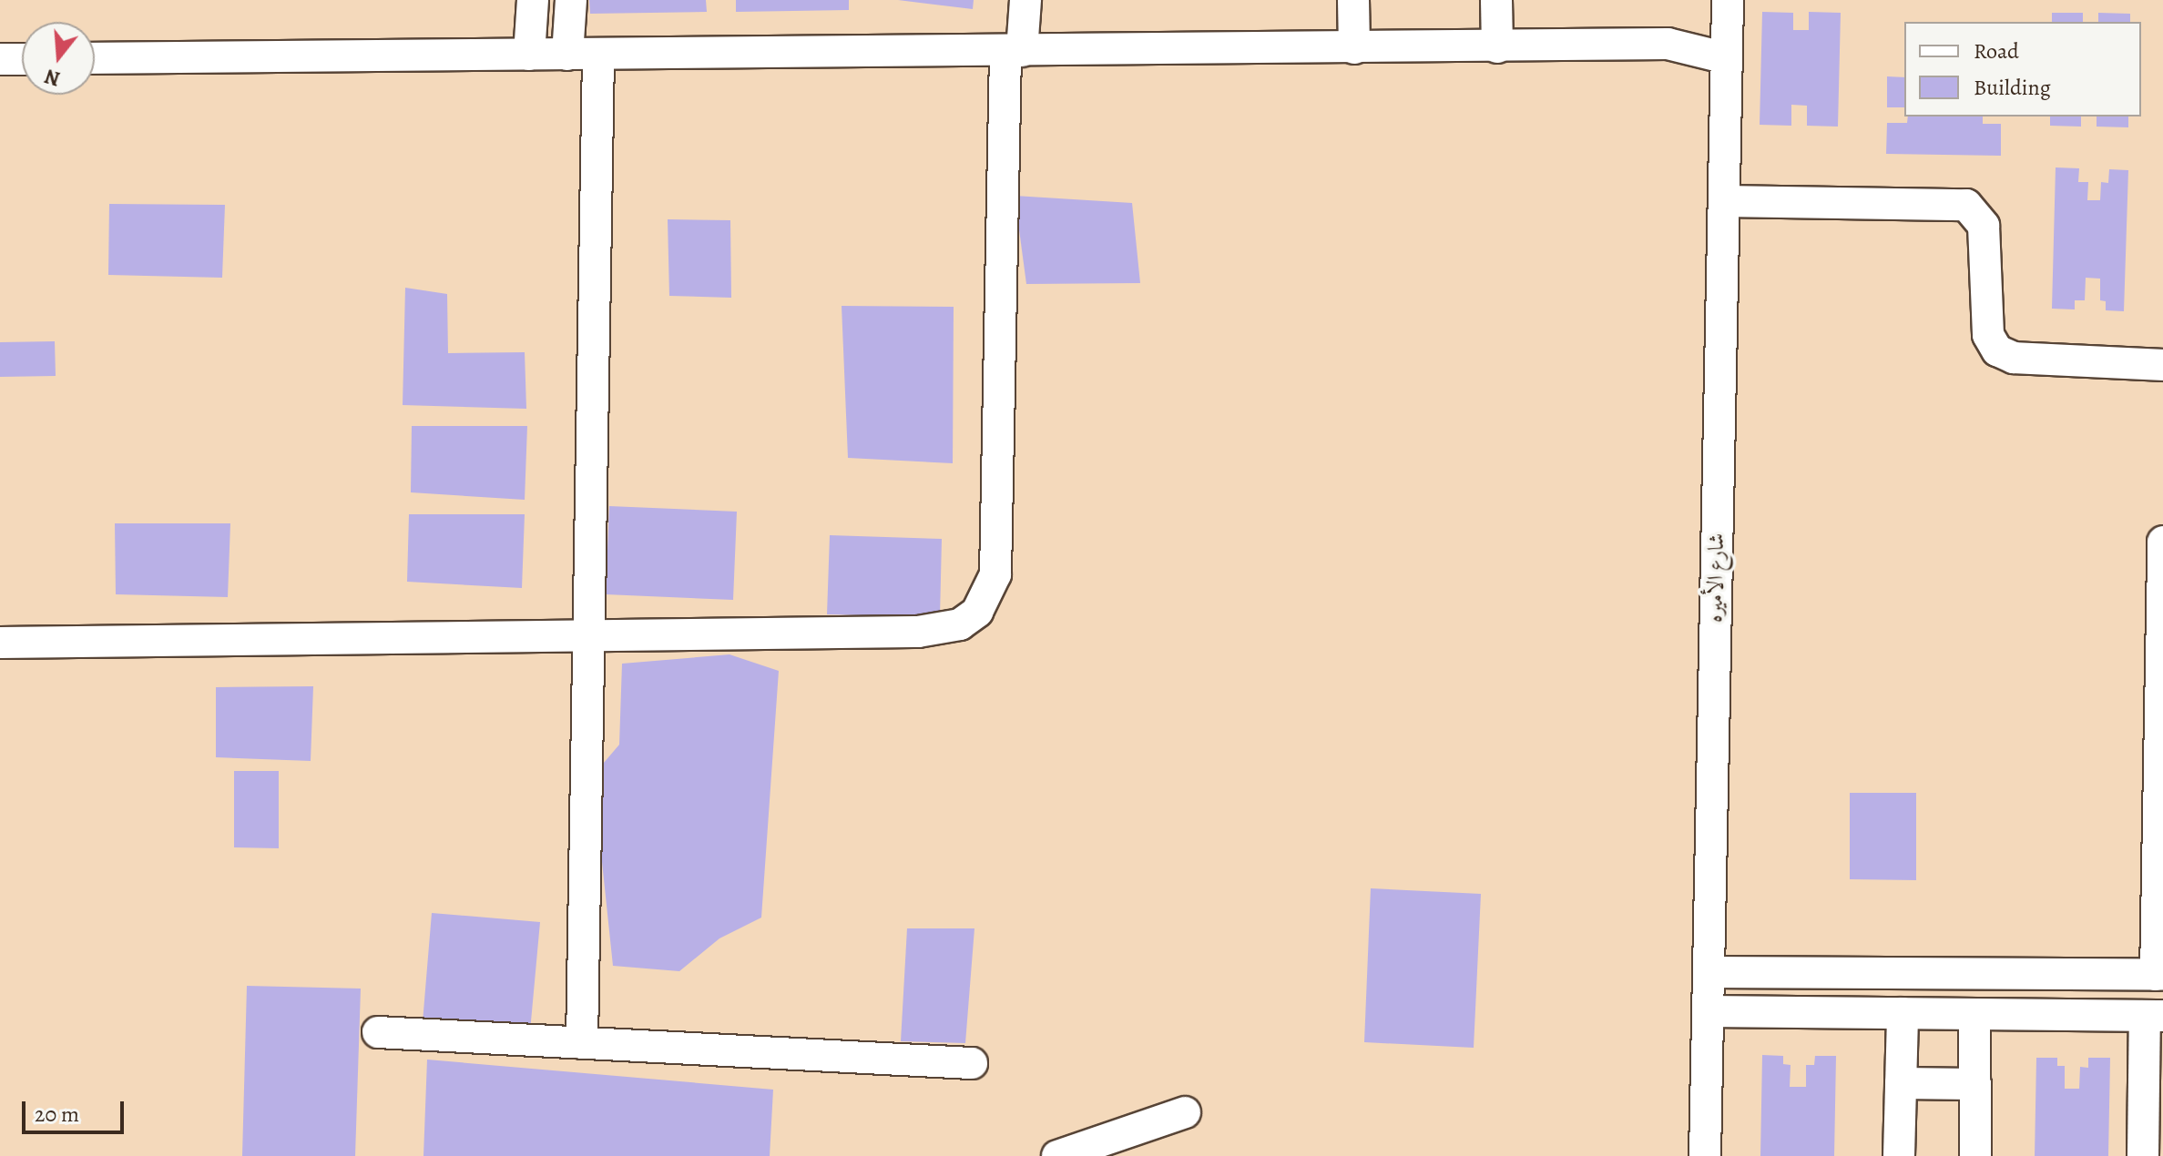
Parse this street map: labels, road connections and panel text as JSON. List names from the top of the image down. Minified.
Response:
{"streets":{"street":["شارع الأميره"]},"legend":["Road","Building"],"scale_bar":"20 m","north":"bottom"}
